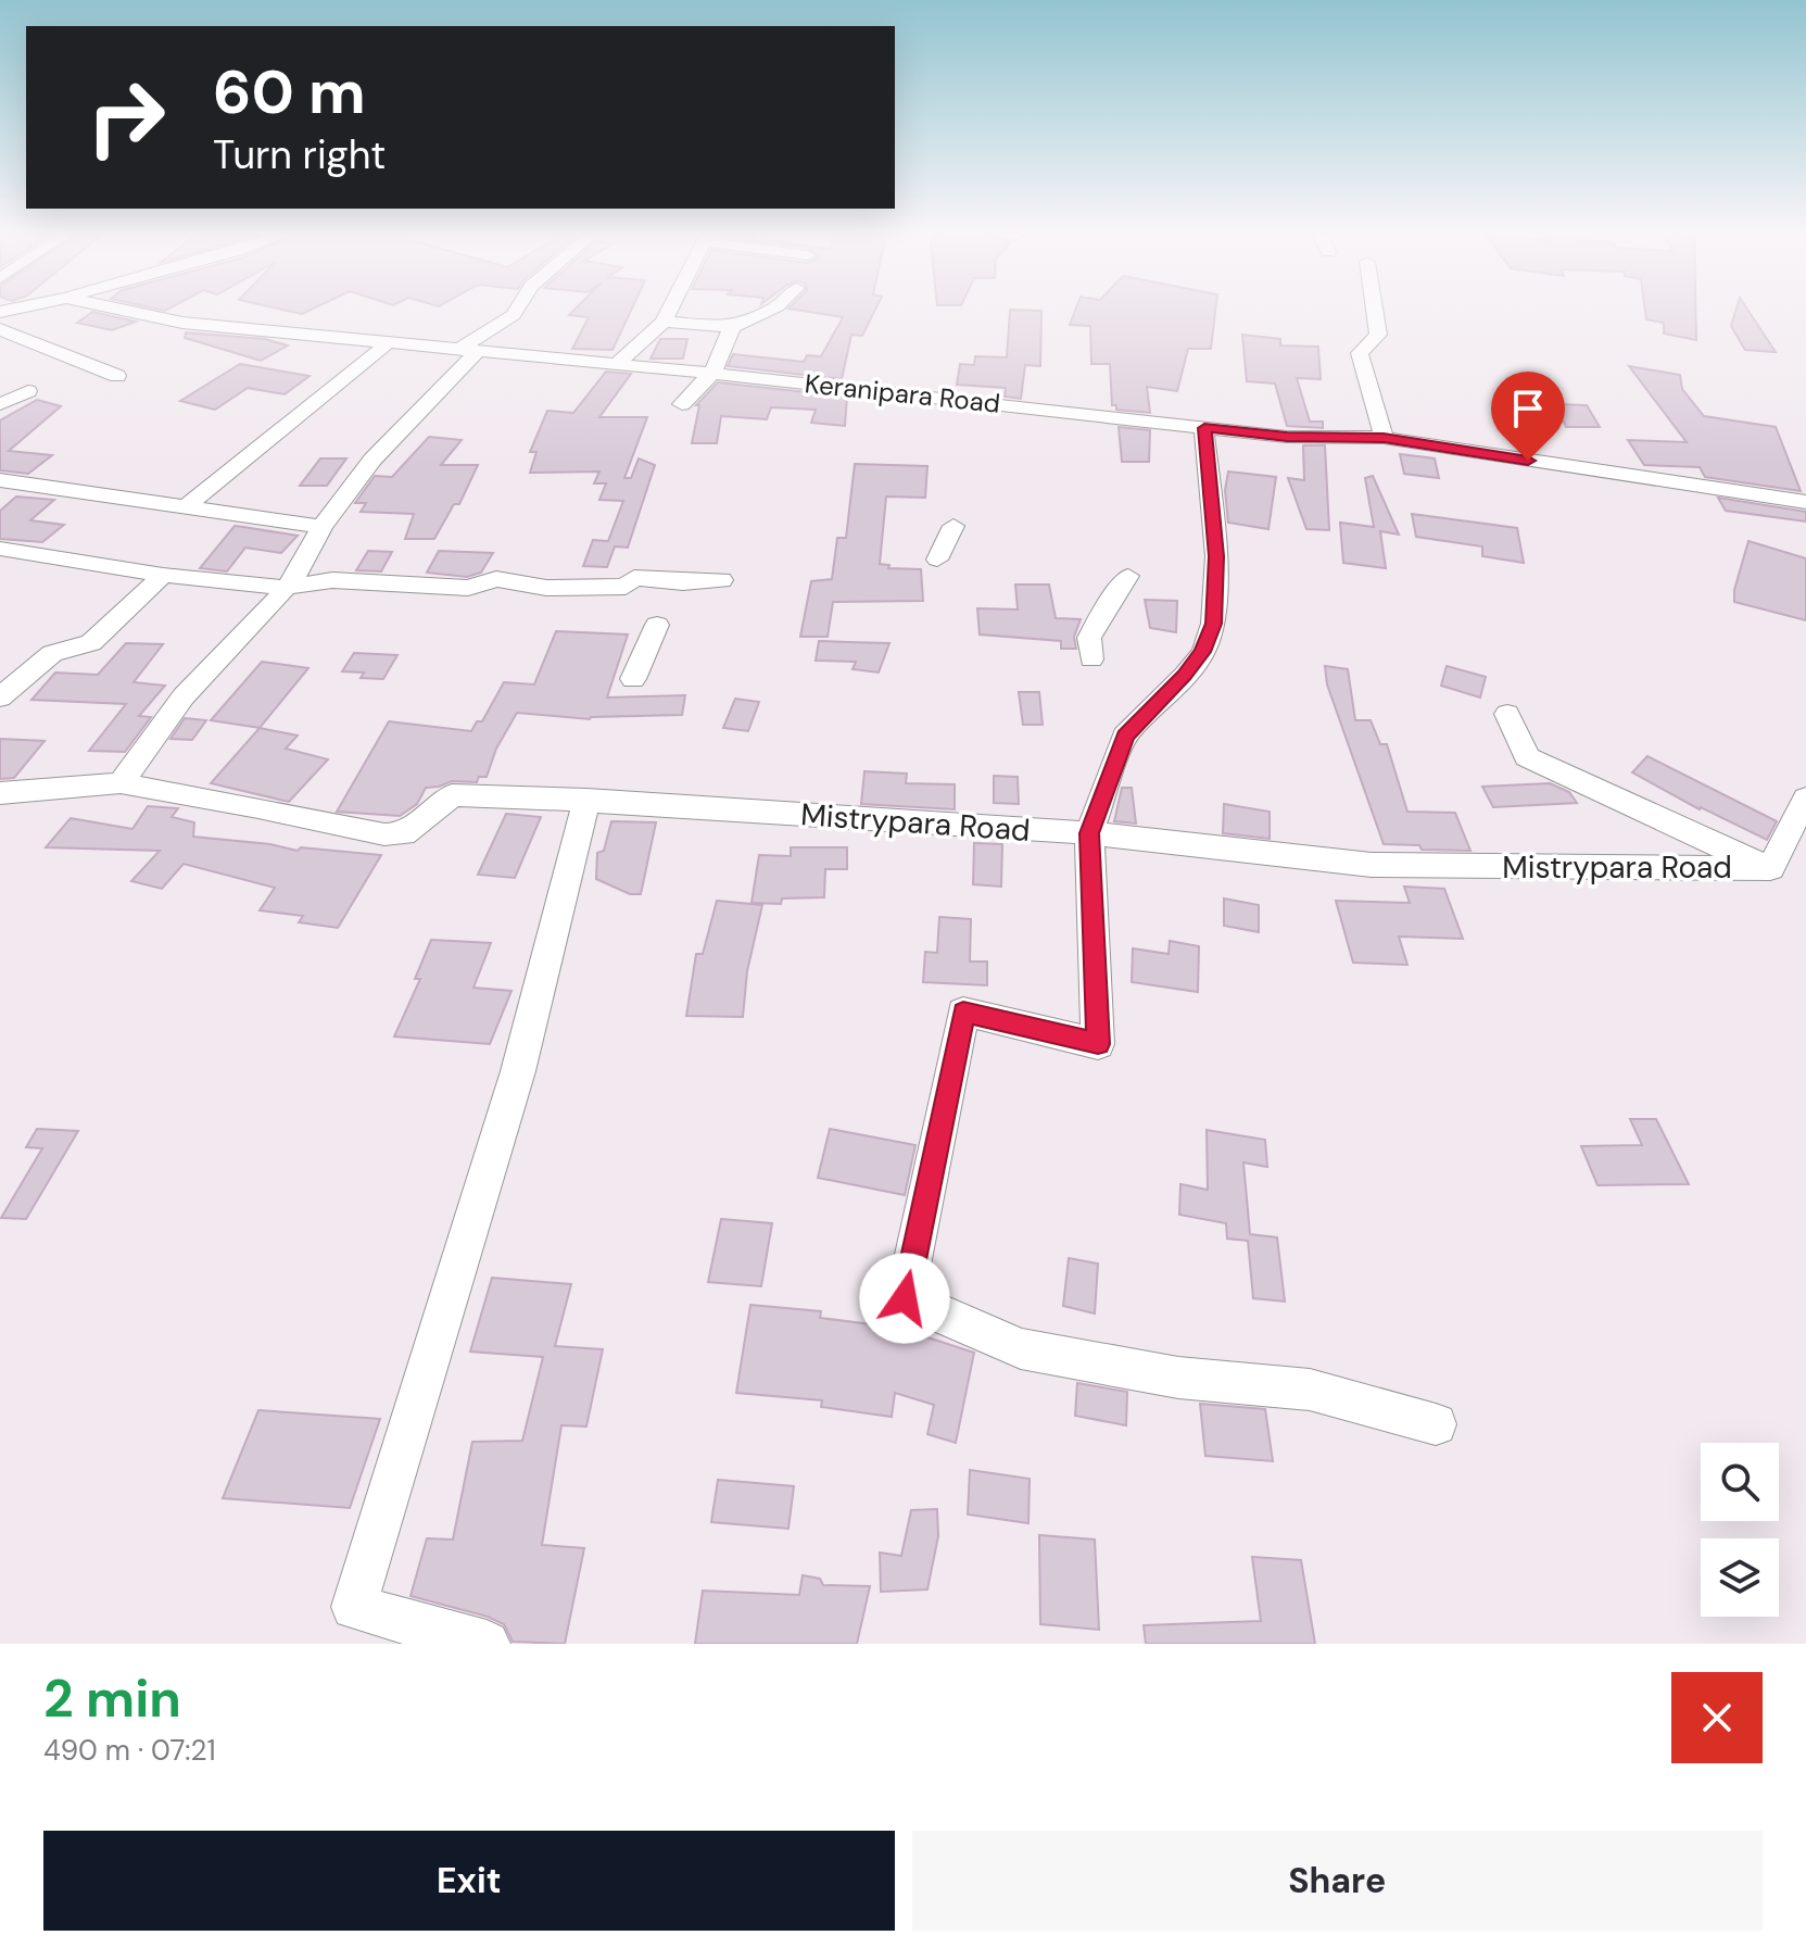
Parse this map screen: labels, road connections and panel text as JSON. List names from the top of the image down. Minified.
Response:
{"streets":{"street":["Keranipara Road","Mistrypara Road"]},"page":{"turn":["60 m","Turn right"],"heading":["2 min","490 m · 07:21"],"buttons":["Exit","Share"]}}
